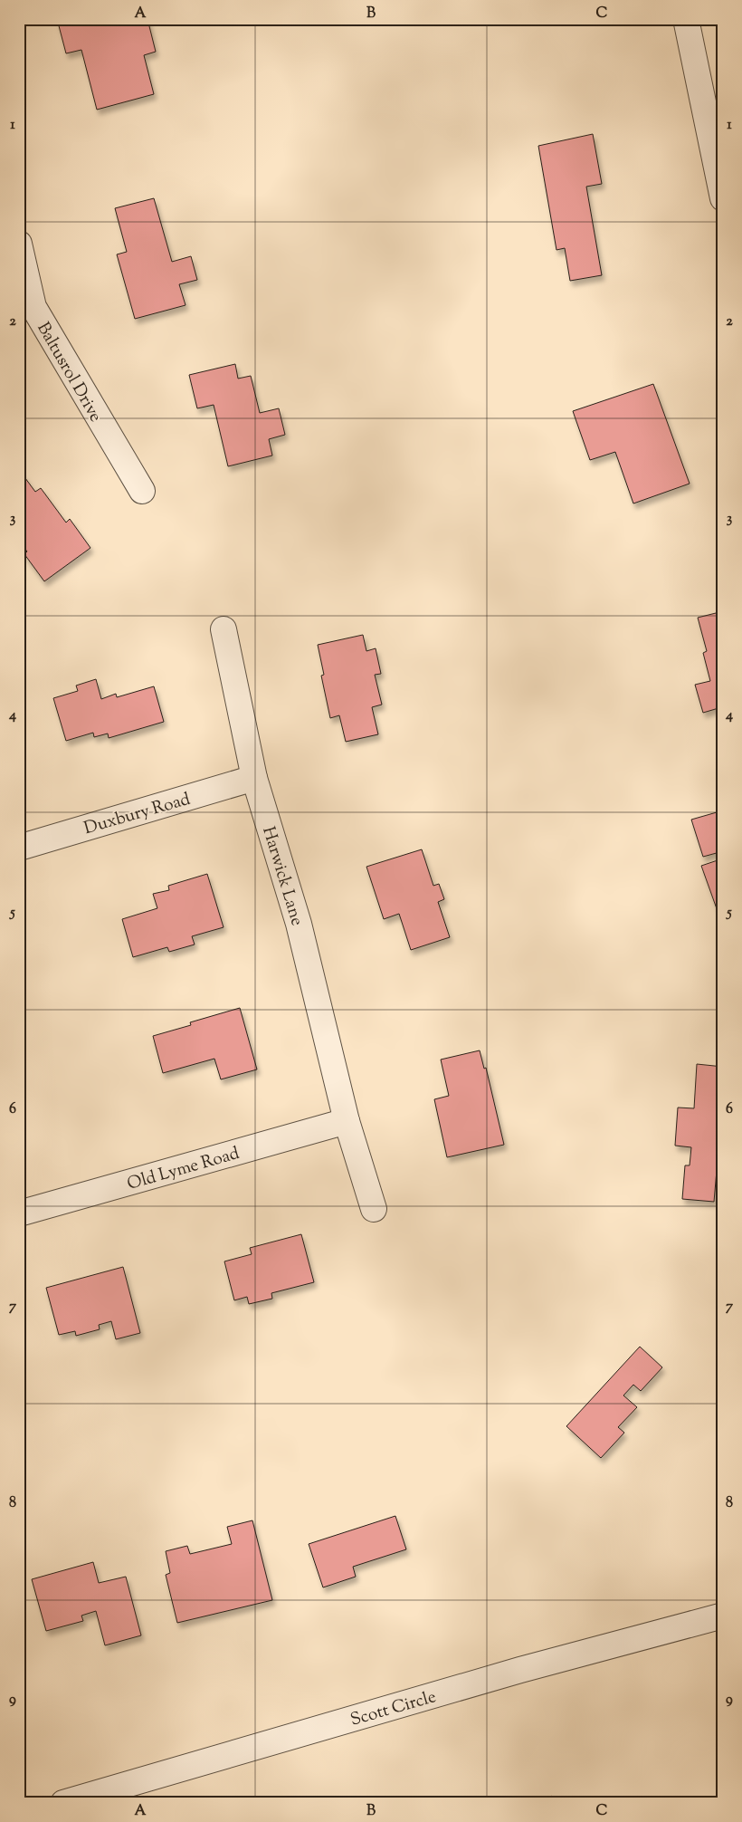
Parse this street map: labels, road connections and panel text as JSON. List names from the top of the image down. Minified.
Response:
{"streets":{"street":["Baltusrol Drive","Duxbury Road","Harwick Lane","Old Lyme Road","Scott Circle"]},"crossings":[["Duxbury Road","Harwick Lane"],["Harwick Lane","Old Lyme Road"]],"grid":{"columns":["A","B","C"],"rows":["1","2","3","4","5","6","7","8","9"]}}
